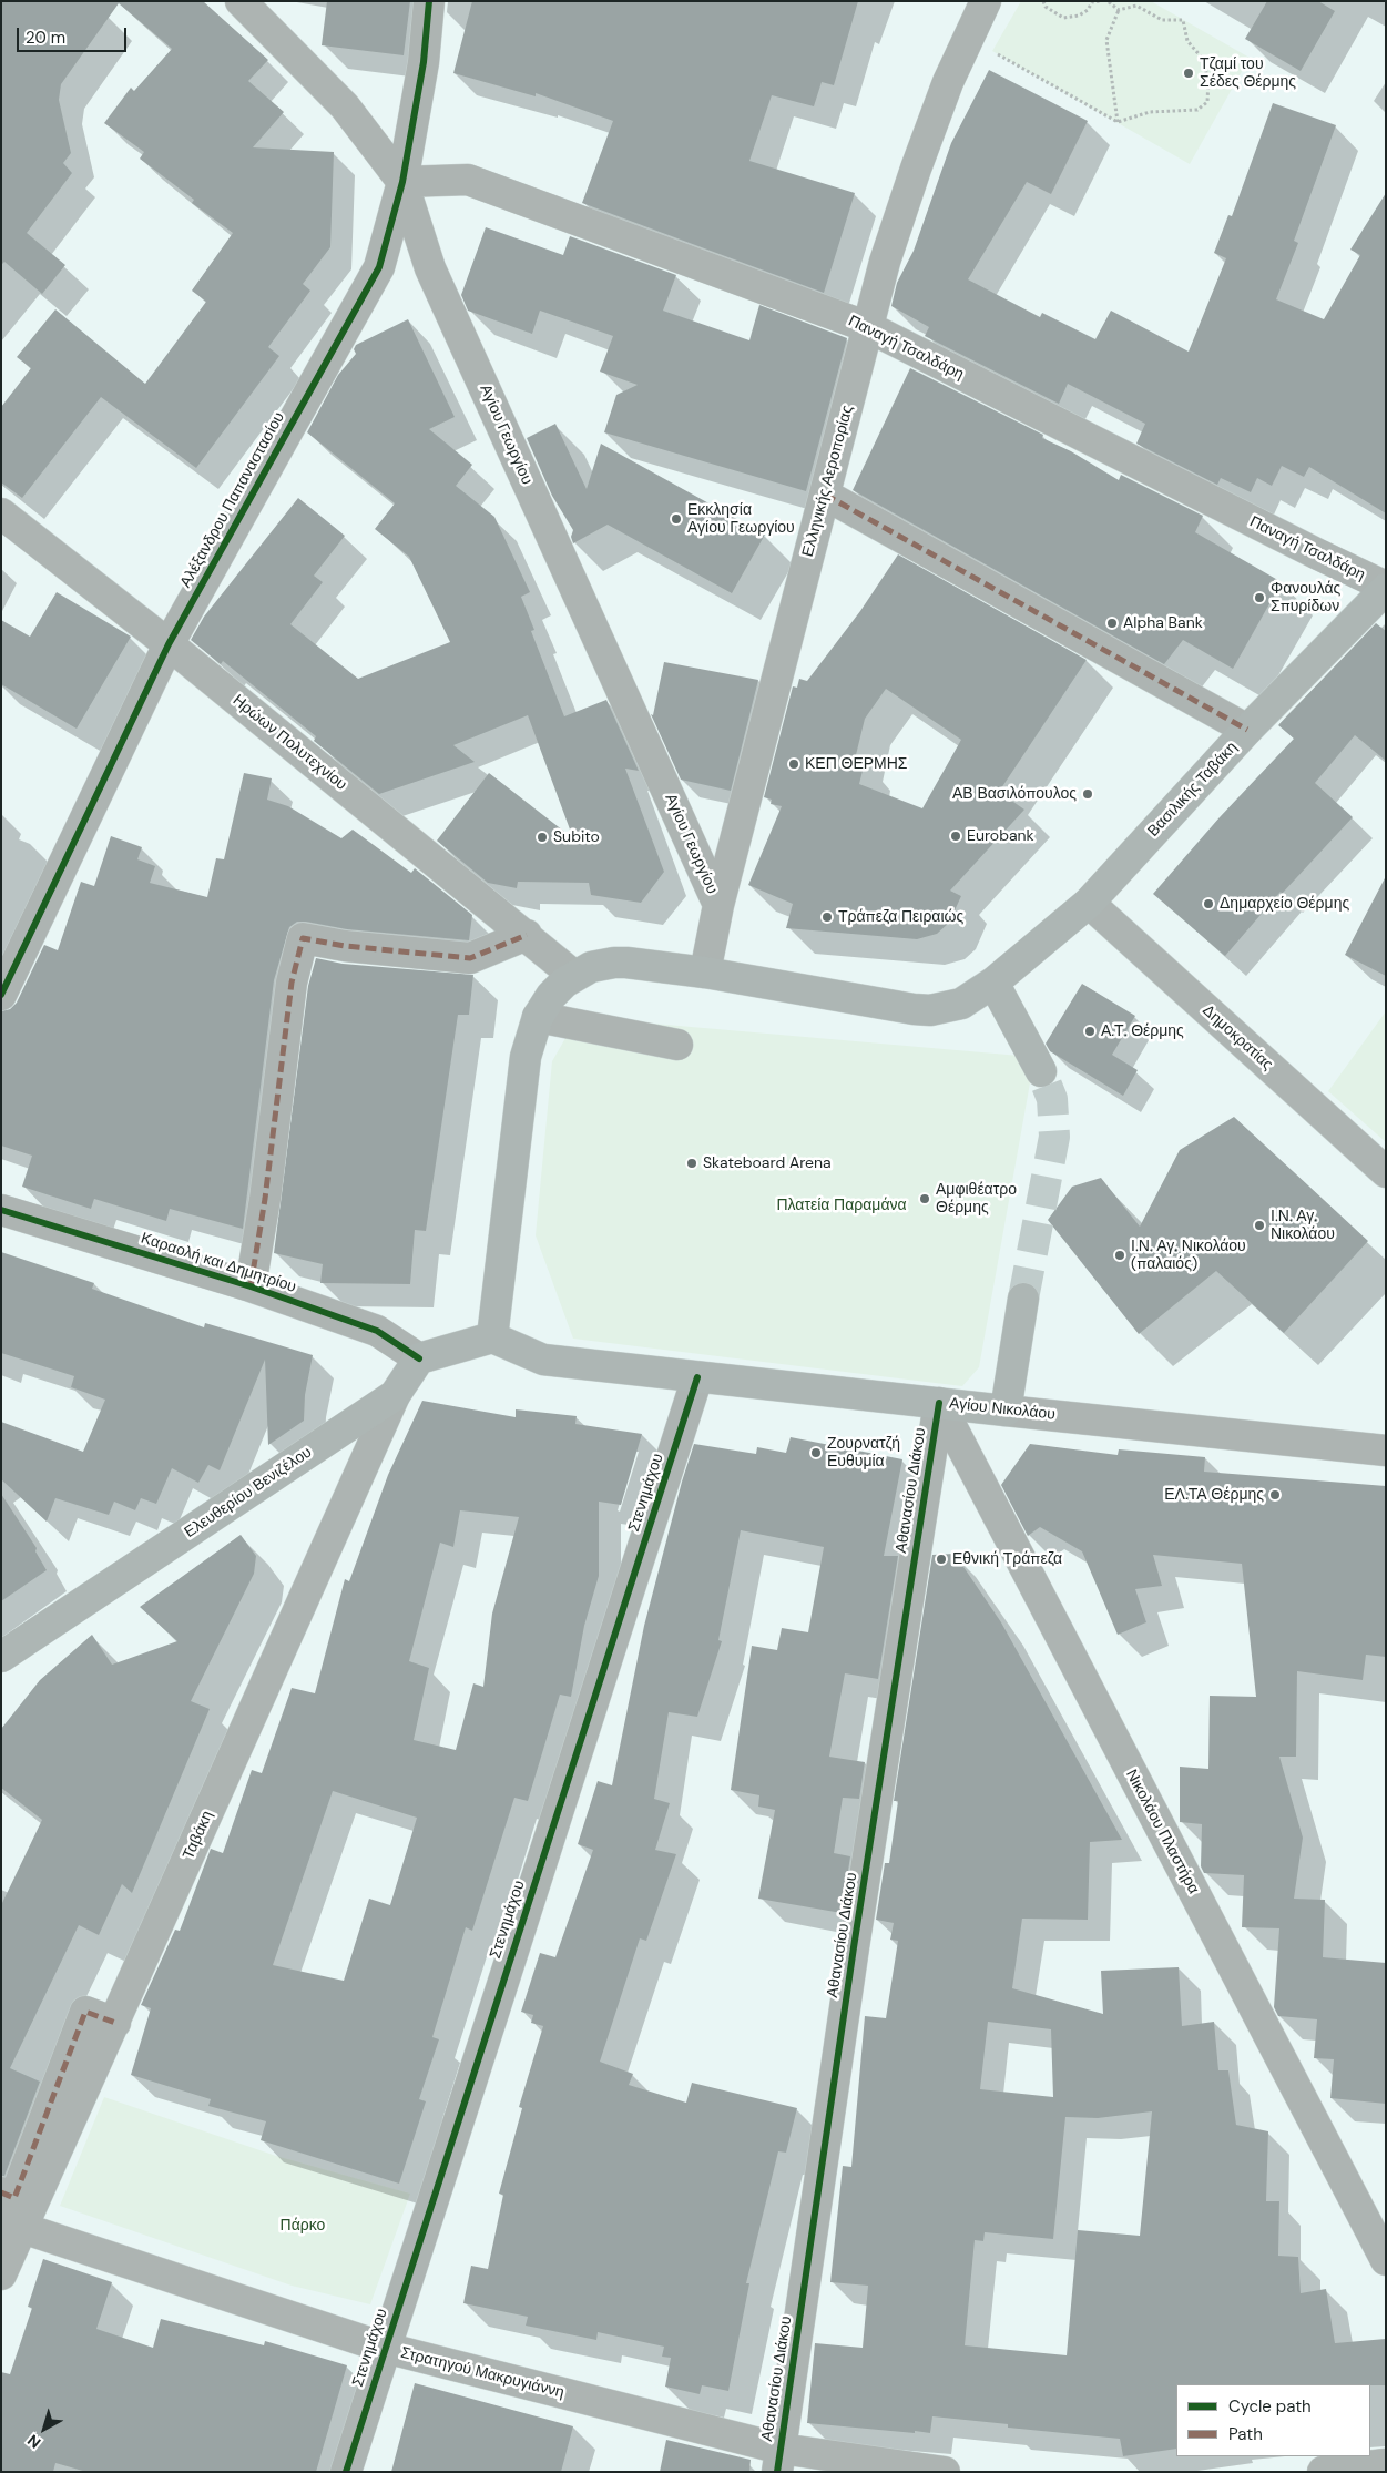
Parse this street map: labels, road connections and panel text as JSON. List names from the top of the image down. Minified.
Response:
{"streets":{"main road":["Βασιλικής Ταβάκη","Αγίου Νικολάου","Ελευθερίου Βενιζέλου"],"street":["Παναγή Τσαλδάρη","Αγίου Γεωργίου","Ελληνικής Αεροπορίας","Αλέξανδρου Παπαναστασίου","Ηρώων Πολυτεχνίου","Δημοκρατίας","Καραολή και Δημητρίου","Αθανασίου Διάκου","Στενημάχου","Νικολάου Πλαστήρα","Ταβάκη","Στρατηγού Μακρυγιάννη"]},"crossings":[["Παναγή Τσαλδάρη","Αγίου Γεωργίου"],["Παναγή Τσαλδάρη","Ελληνικής Αεροπορίας"],["Παναγή Τσαλδάρη","Αλέξανδρου Παπαναστασίου"],["Παναγή Τσαλδάρη","Βασιλικής Ταβάκη"],["Αγίου Γεωργίου","Ελληνικής Αεροπορίας"],["Αγίου Γεωργίου","Αλέξανδρου Παπαναστασίου"],["Αλέξανδρου Παπαναστασίου","Ηρώων Πολυτεχνίου"],["Βασιλικής Ταβάκη","Δημοκρατίας"],["Καραολή και Δημητρίου","Ελευθερίου Βενιζέλου"],["Αγίου Νικολάου","Αθανασίου Διάκου"],["Αγίου Νικολάου","Στενημάχου"],["Αγίου Νικολάου","Νικολάου Πλαστήρα"],["Αθανασίου Διάκου","Νικολάου Πλαστήρα"],["Αθανασίου Διάκου","Στρατηγού Μακρυγιάννη"],["Ελευθερίου Βενιζέλου","Ταβάκη"],["Στενημάχου","Στρατηγού Μακρυγιάννη"],["Ταβάκη","Στρατηγού Μακρυγιάννη"]],"parks":["Πλατεία Παραμάνα","Πάρκο"],"places":["Τζαμί του Σέδες Θέρμης","Εκκλησία Αγίου Γεωργίου","Φανουλάς Σπυρίδων","Alpha Bank","ΚΕΠ ΘΕΡΜΗΣ","ΑΒ Βασιλόπουλος","Eurobank","Subito","Δημαρχείο Θέρμης","Τράπεζα Πειραιώς","Α.Τ. Θέρμης","Skateboard Arena","Αμφιθέατρο Θέρμης","Ι.Ν. Αγ. Νικολάου","Ι.Ν. Αγ. Νικολάου (παλαιός)","Ζουρνατζή Ευθυμία","ΕΛ.ΤΑ Θέρμης","Εθνική Τράπεζα"],"legend":["Cycle path","Path"],"scale_bar":"20 m","north":"bottom left"}
